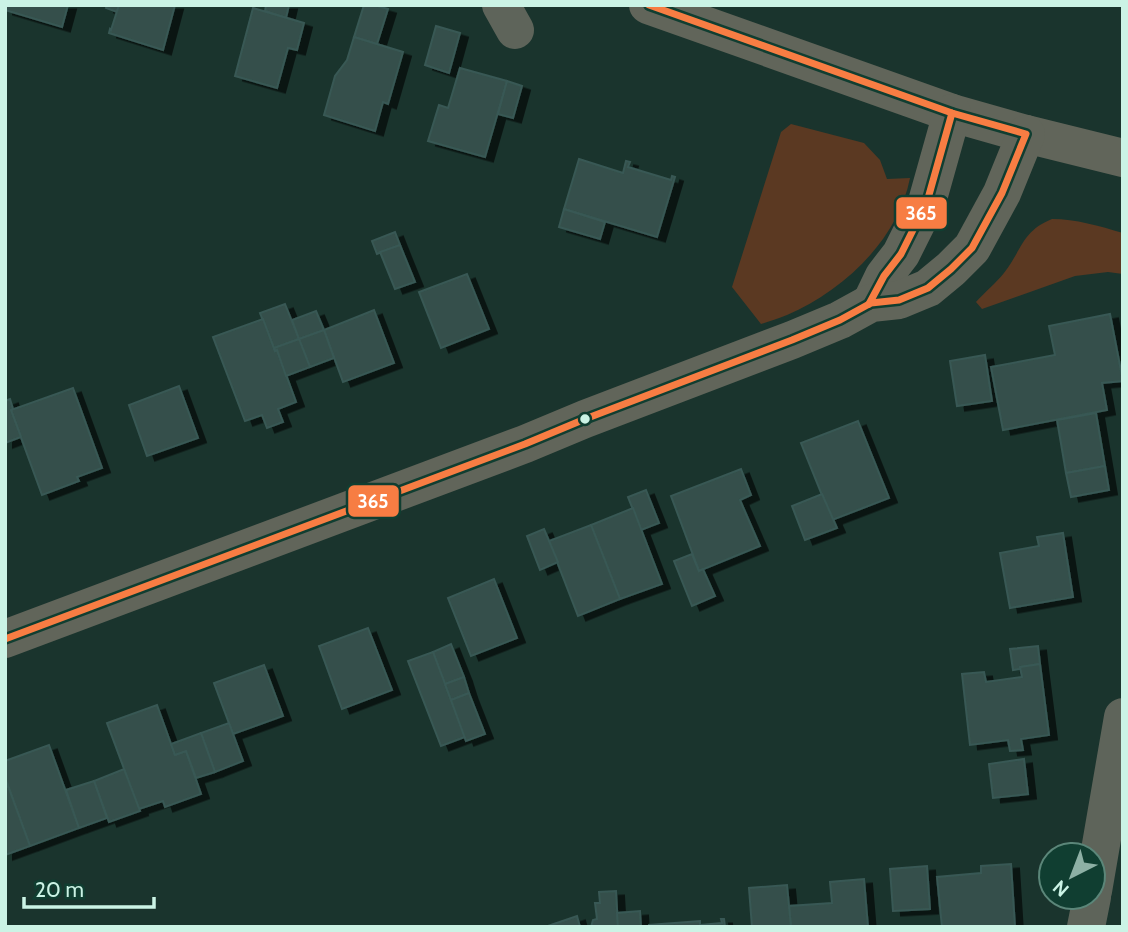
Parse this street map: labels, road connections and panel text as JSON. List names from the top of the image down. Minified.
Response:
{"lines":["transit line 365"],"scale_bar":"20 m","north":"bottom left"}
